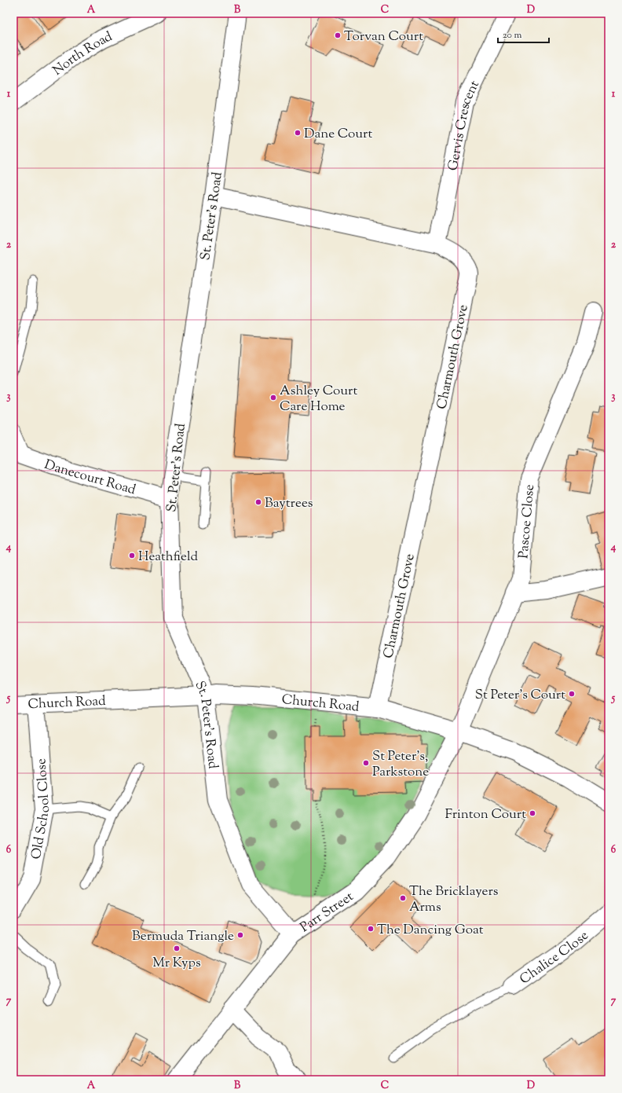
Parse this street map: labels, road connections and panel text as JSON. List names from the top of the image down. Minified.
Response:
{"streets":{"street":["North Road","Gervis Crescent","St. Peter's Road","Charmouth Grove","Danecourt Road","Pascoe Close","Church Road","Old School Close","Parr Street","Chalice Close"]},"crossings":[["Gervis Crescent","Charmouth Grove"],["St. Peter's Road","Charmouth Grove"],["St. Peter's Road","Danecourt Road"],["St. Peter's Road","Church Road"],["St. Peter's Road","Parr Street"],["Charmouth Grove","Church Road"],["Pascoe Close","Church Road"],["Pascoe Close","Parr Street"],["Church Road","Old School Close"],["Church Road","Parr Street"]],"places":["Torvan Court","Dane Court","Ashley Court Care Home","Baytrees","Heathfield","St Peter's Court","St Peter’s, Parkstone","Frinton Court","The Bricklayers Arms","The Dancing Goat","Bermuda Triangle","Mr Kyps"],"scale_bar":"20 m","grid":{"columns":["A","B","C","D"],"rows":["1","2","3","4","5","6","7"]}}
